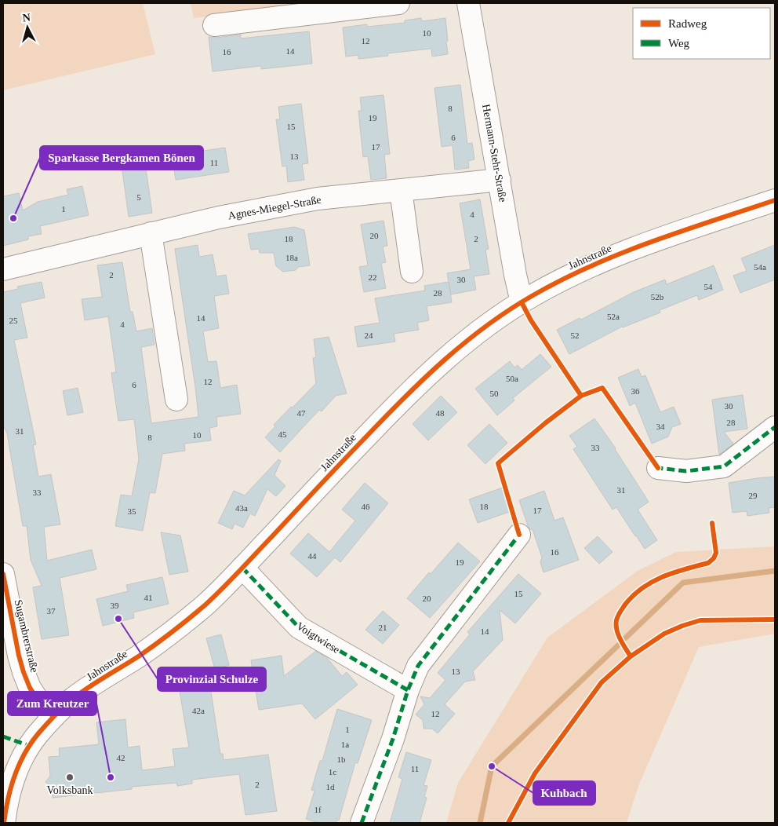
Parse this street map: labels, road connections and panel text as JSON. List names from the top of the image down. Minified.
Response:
{"streets":{"street":["Hermann-Stehr-Straße","Agnes-Miegel-Straße","Jahnstraße","Sugambrerstraße","Voigtwiese"]},"crossings":[["Hermann-Stehr-Straße","Agnes-Miegel-Straße"],["Hermann-Stehr-Straße","Jahnstraße"],["Jahnstraße","Sugambrerstraße"],["Jahnstraße","Voigtwiese"]],"places":["Sparkasse Bergkamen Bönen","Provinzial Schulze","Kuhbach","Volksbank","Zum Kreutzer"],"house_numbers":["10","12","14","16","8","19","15","6","17","13","11","5","1","4","20","18","2","18a","54a","2","22","30","54","28","52b","52a","14","25","4","24","52","50a","12","6","36","50","30","47","48","28","34","31","45","10","8","33","31","33","29","46","18","43a","17","35","16","44","19","15","41","20","39","37","21","14","13","42a","12","1","1a","42","1b","11","1c","2","1d","1f"],"legend":["Radweg","Weg"],"north":"top"}
